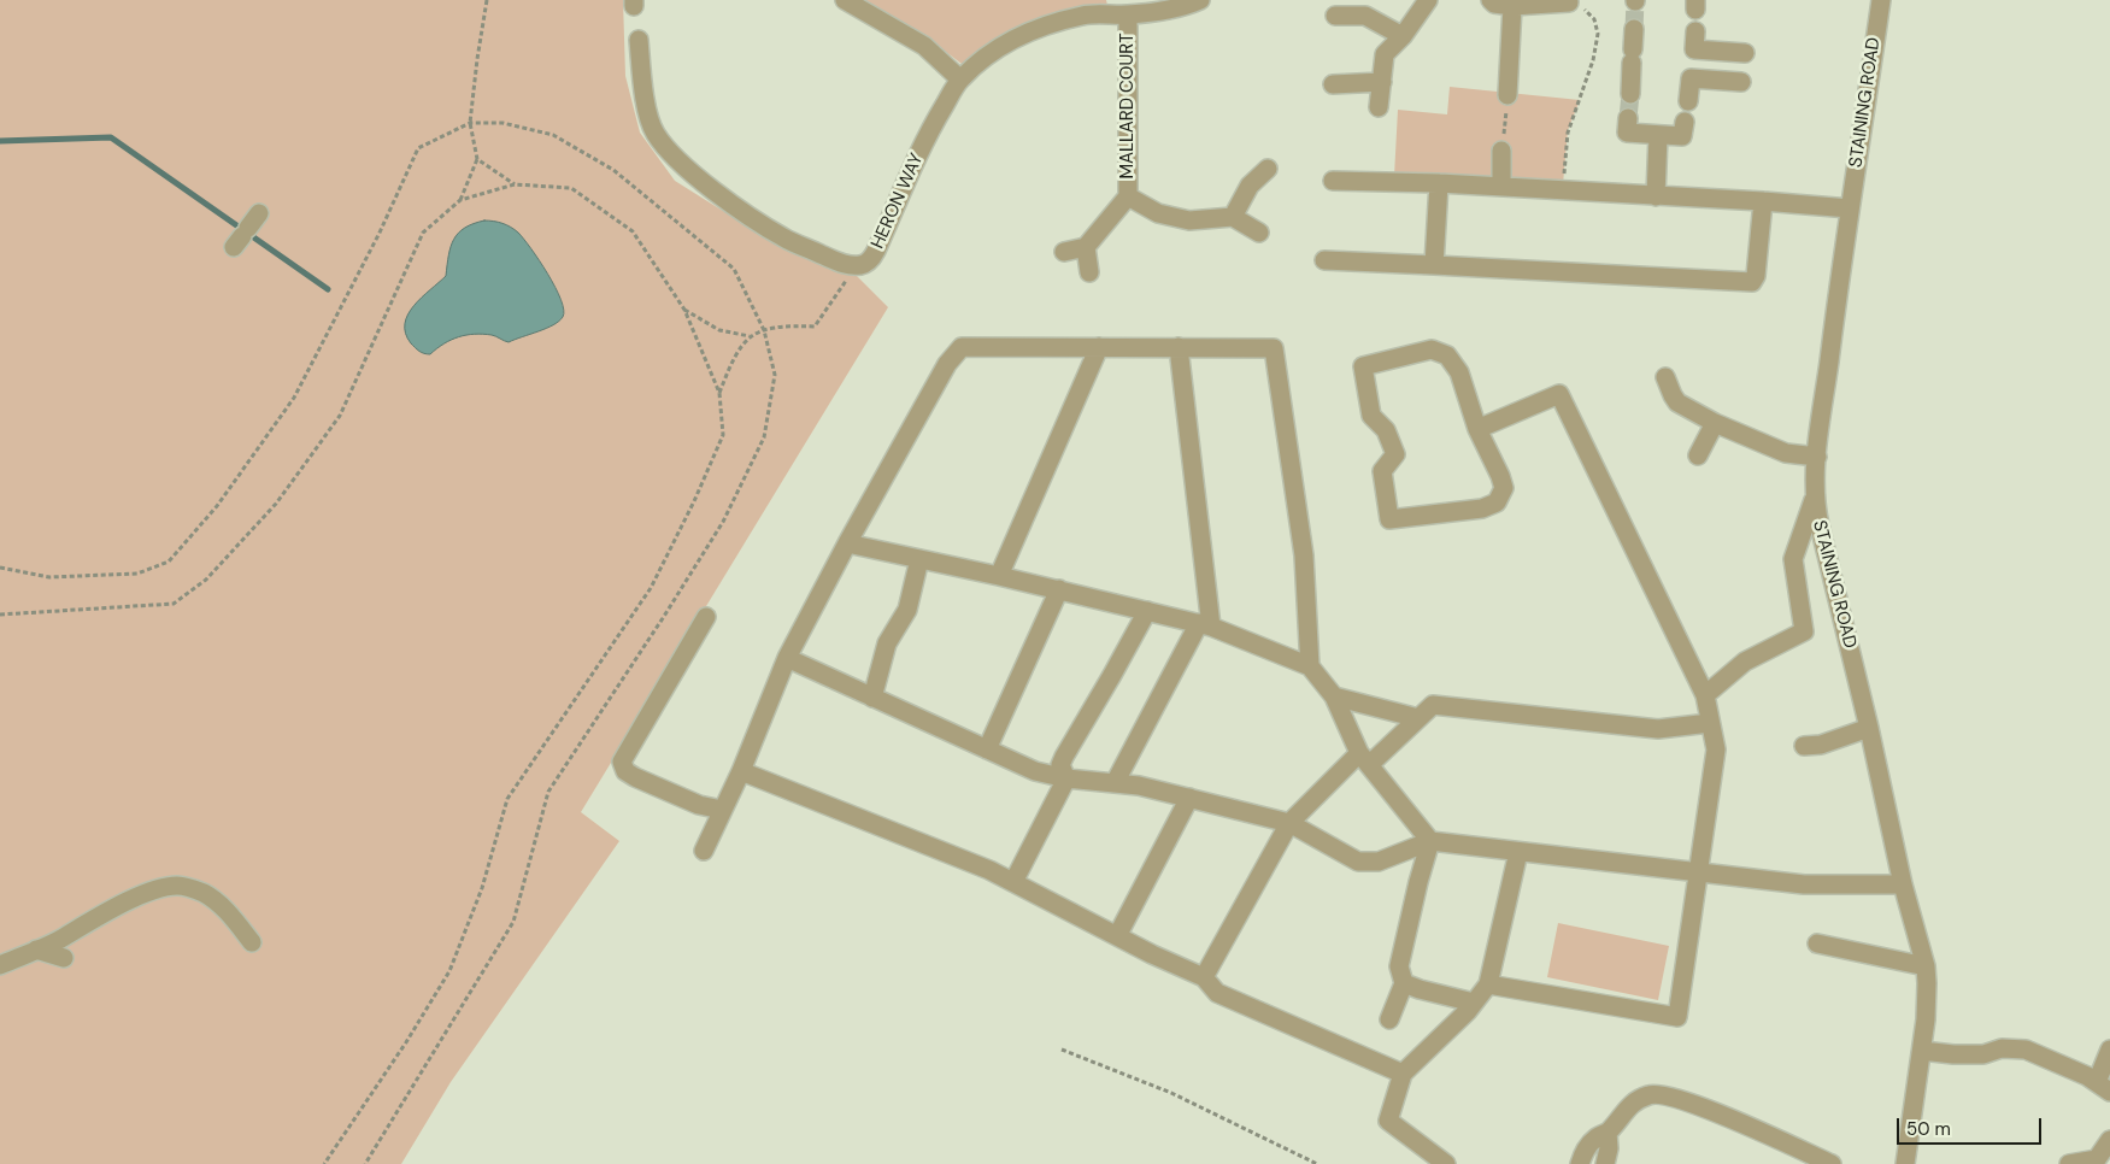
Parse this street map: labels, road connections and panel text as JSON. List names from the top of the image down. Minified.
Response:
{"streets":{"street":["STAINING ROAD","MALLARD COURT","HERON WAY"]},"crossings":[["MALLARD COURT","HERON WAY"]],"scale_bar":"50 m"}
